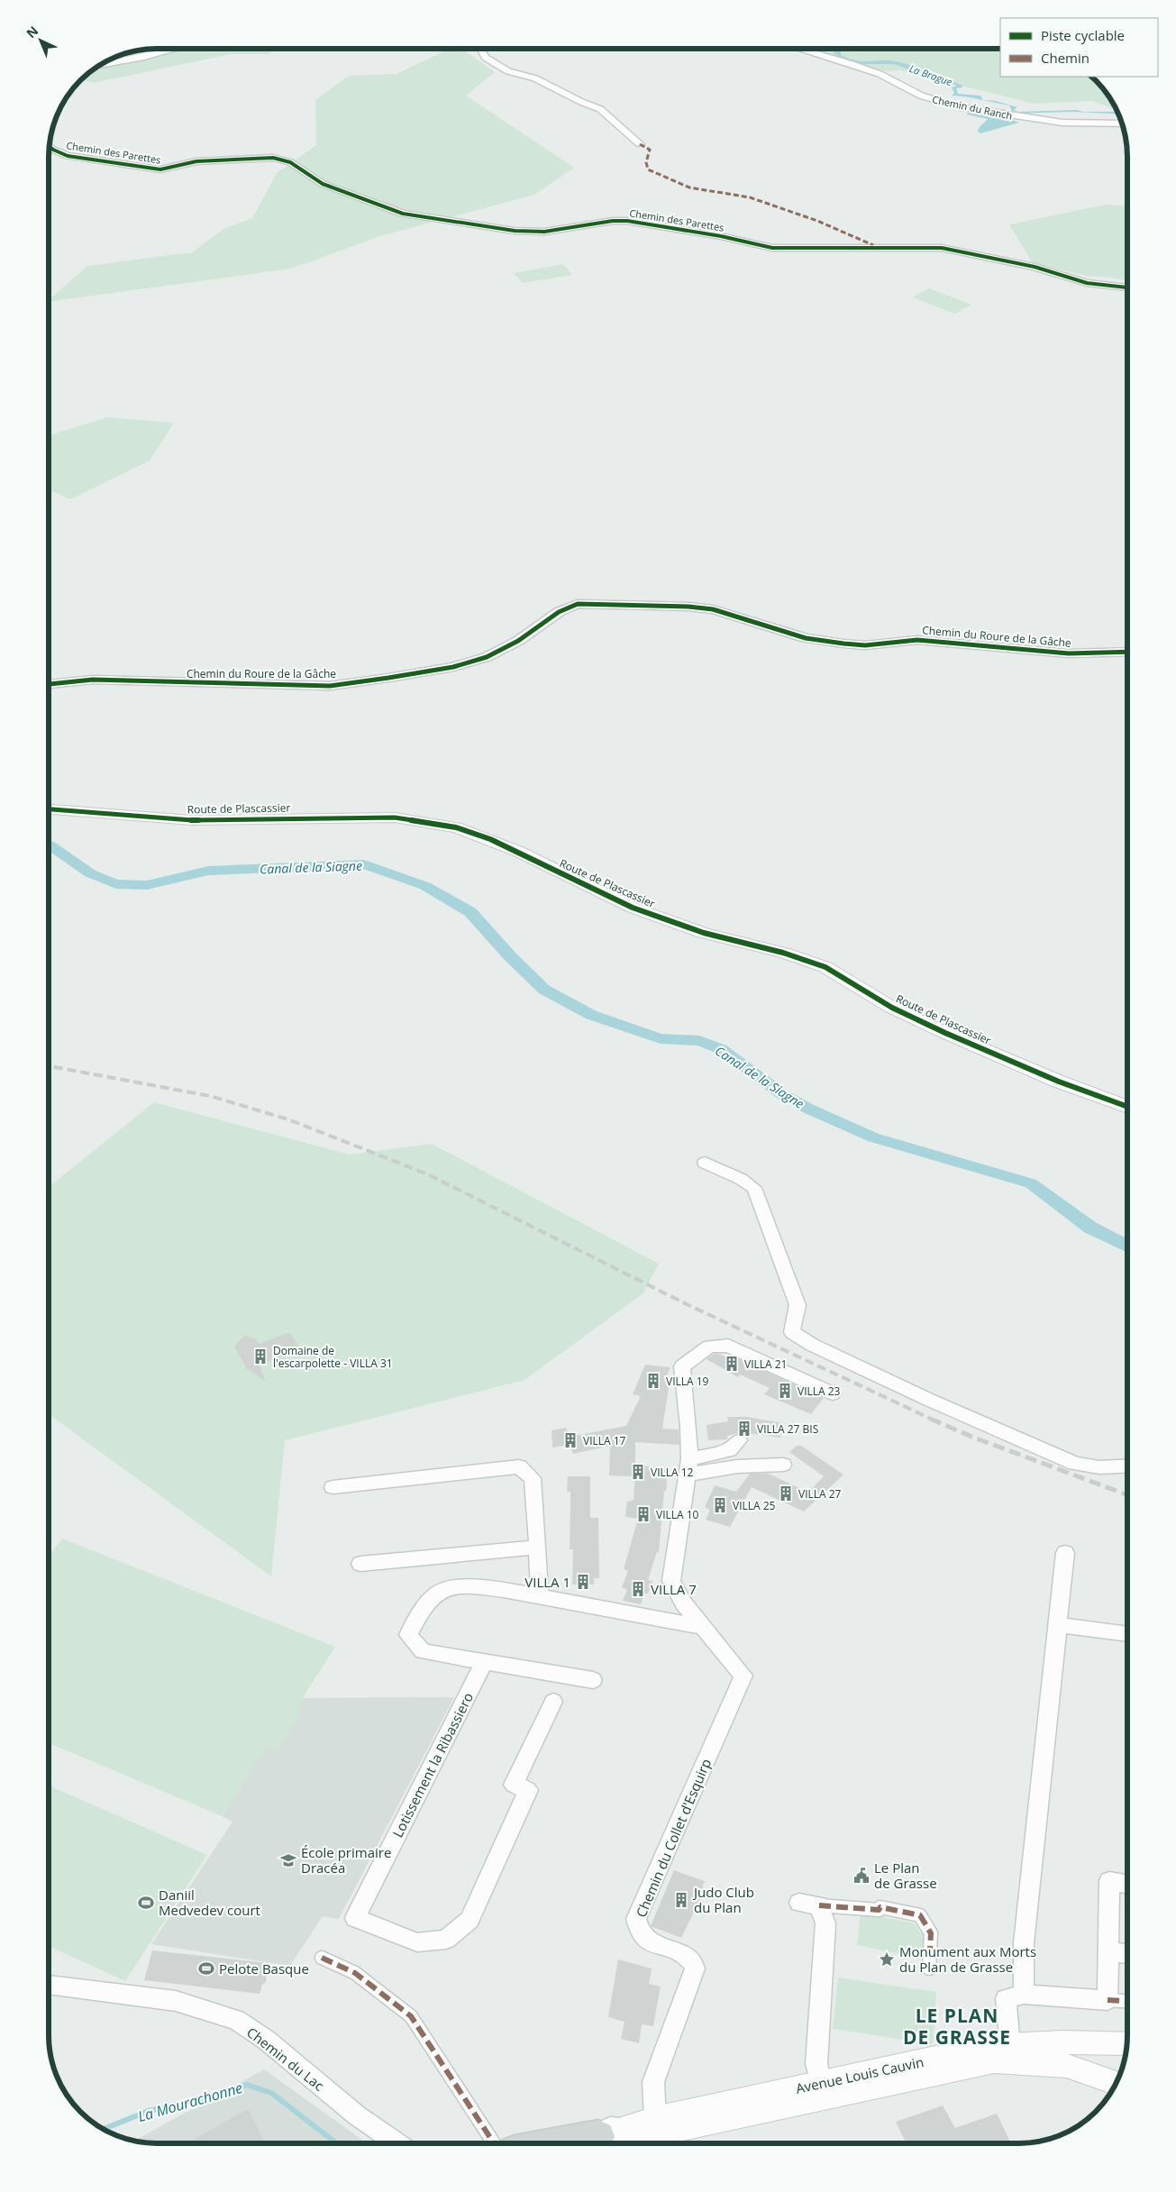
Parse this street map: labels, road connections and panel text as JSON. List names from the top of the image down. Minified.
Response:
{"streets":{"street":["Chemin du Ranch","Chemin des Parettes","Chemin du Roure de la Gâche","Route de Plascassier","Lotissement la Ribassiero","Chemin du Collet d'Esquirp","Chemin du Lac","Avenue Louis Cauvin"]},"crossings":[["Chemin du Collet d'Esquirp","Avenue Louis Cauvin"]],"districts":["LE PLAN DE GRASSE"],"water":["La Brague","Canal de la Siagne","La Mourachonne"],"places":{"building":["Domaine de l'escarpolette - VILLA 31","VILLA 21","VILLA 19","VILLA 23","VILLA 27 BIS","VILLA 17","VILLA 12","VILLA 27","VILLA 25","VILLA 10","VILLA 1","VILLA 7","Judo Club du Plan"],"school or university":["École primaire Dracéa"],"public building":["Le Plan de Grasse"],"sports":["Daniil Medvedev court","Pelote Basque"],"place":["Monument aux Morts du Plan de Grasse"]},"legend":["Piste cyclable","Chemin"],"north":"top left"}
